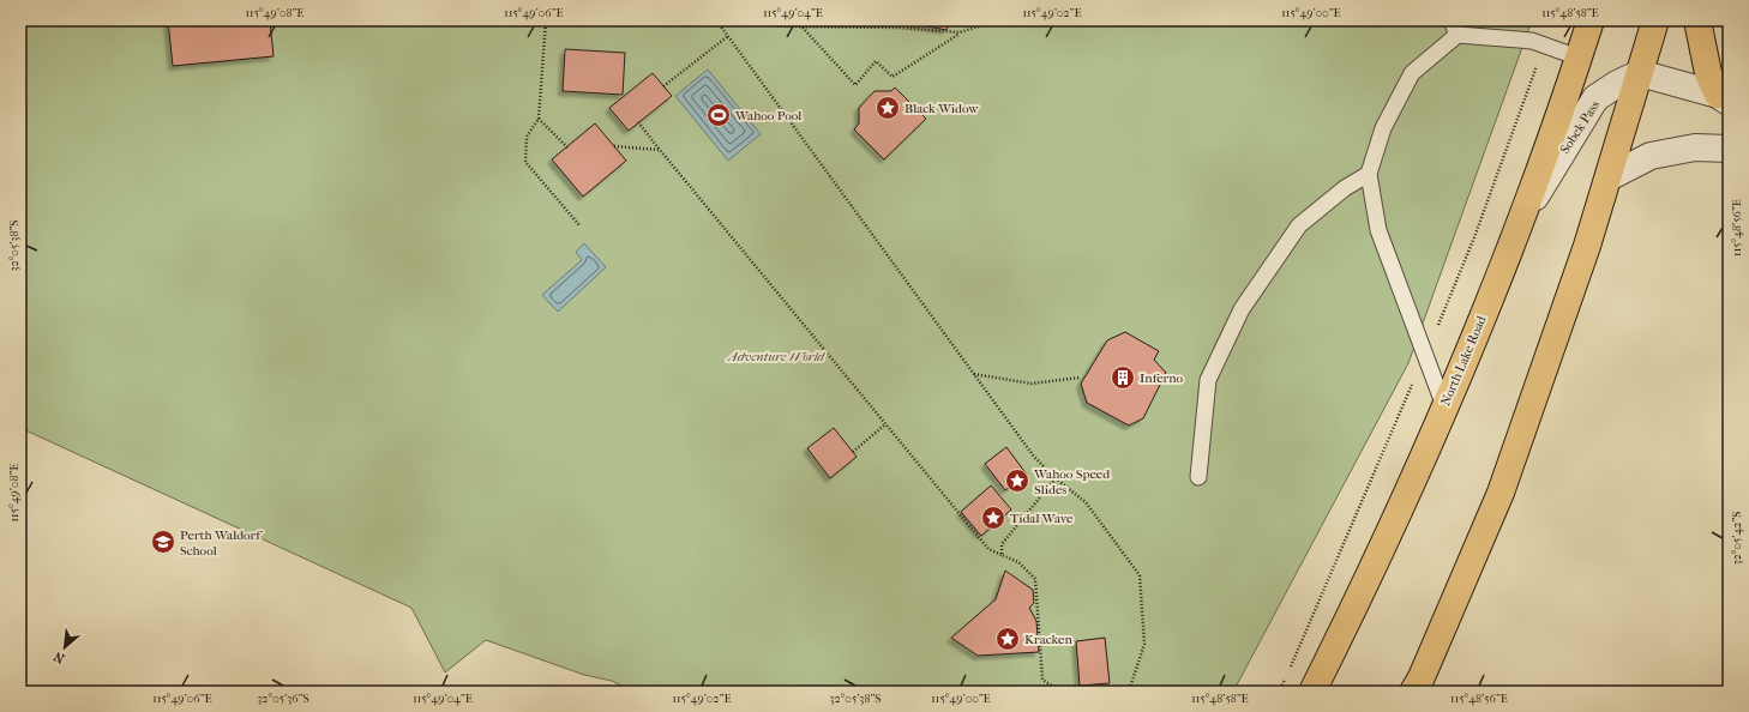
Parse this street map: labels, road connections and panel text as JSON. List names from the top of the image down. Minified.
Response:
{"streets":{"main road":["North Lake Road"],"street":["Sobek Pass"]},"crossings":[["Sobek Pass","North Lake Road"]],"parks":["Adventure World"],"places":{"place":["Black Widow","Wahoo Speed Slides","Tidal Wave","Kracken"],"sports":["Wahoo Pool"],"building":["Inferno"],"school or university":["Perth Waldorf School"]},"north":"bottom left","coordinates":["115°49'08\"E","115°49'06\"E","115°49'04\"E","115°49'02\"E","115°49'00\"E","115°48'58\"E","115°48'56\"E","32°05'38\"S","32°05'42\"S","32°05'36\"S"]}
